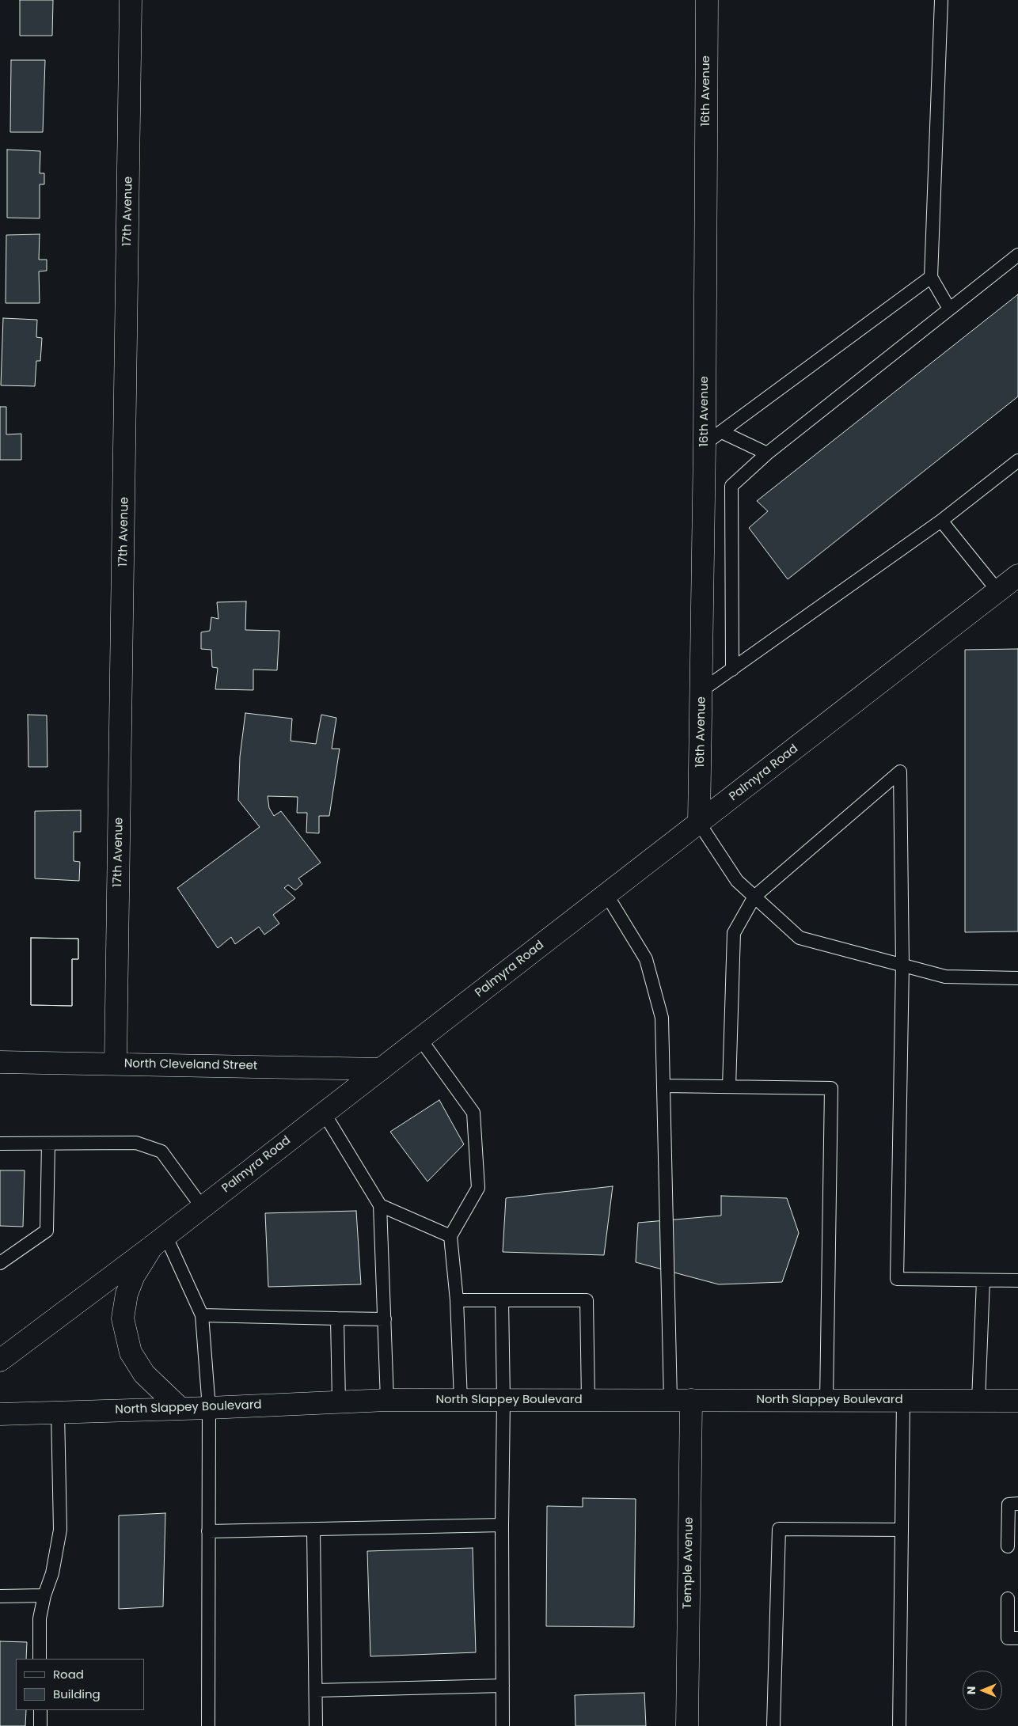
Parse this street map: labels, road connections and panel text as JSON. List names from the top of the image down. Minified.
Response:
{"streets":{"street":["16th Avenue","17th Avenue","Palmyra Road","North Cleveland Street","North Slappey Boulevard","Temple Avenue"]},"crossings":[["16th Avenue","Palmyra Road"],["17th Avenue","North Cleveland Street"],["Palmyra Road","North Cleveland Street"],["North Slappey Boulevard","Temple Avenue"]],"legend":["Road","Building"],"north":"left"}
